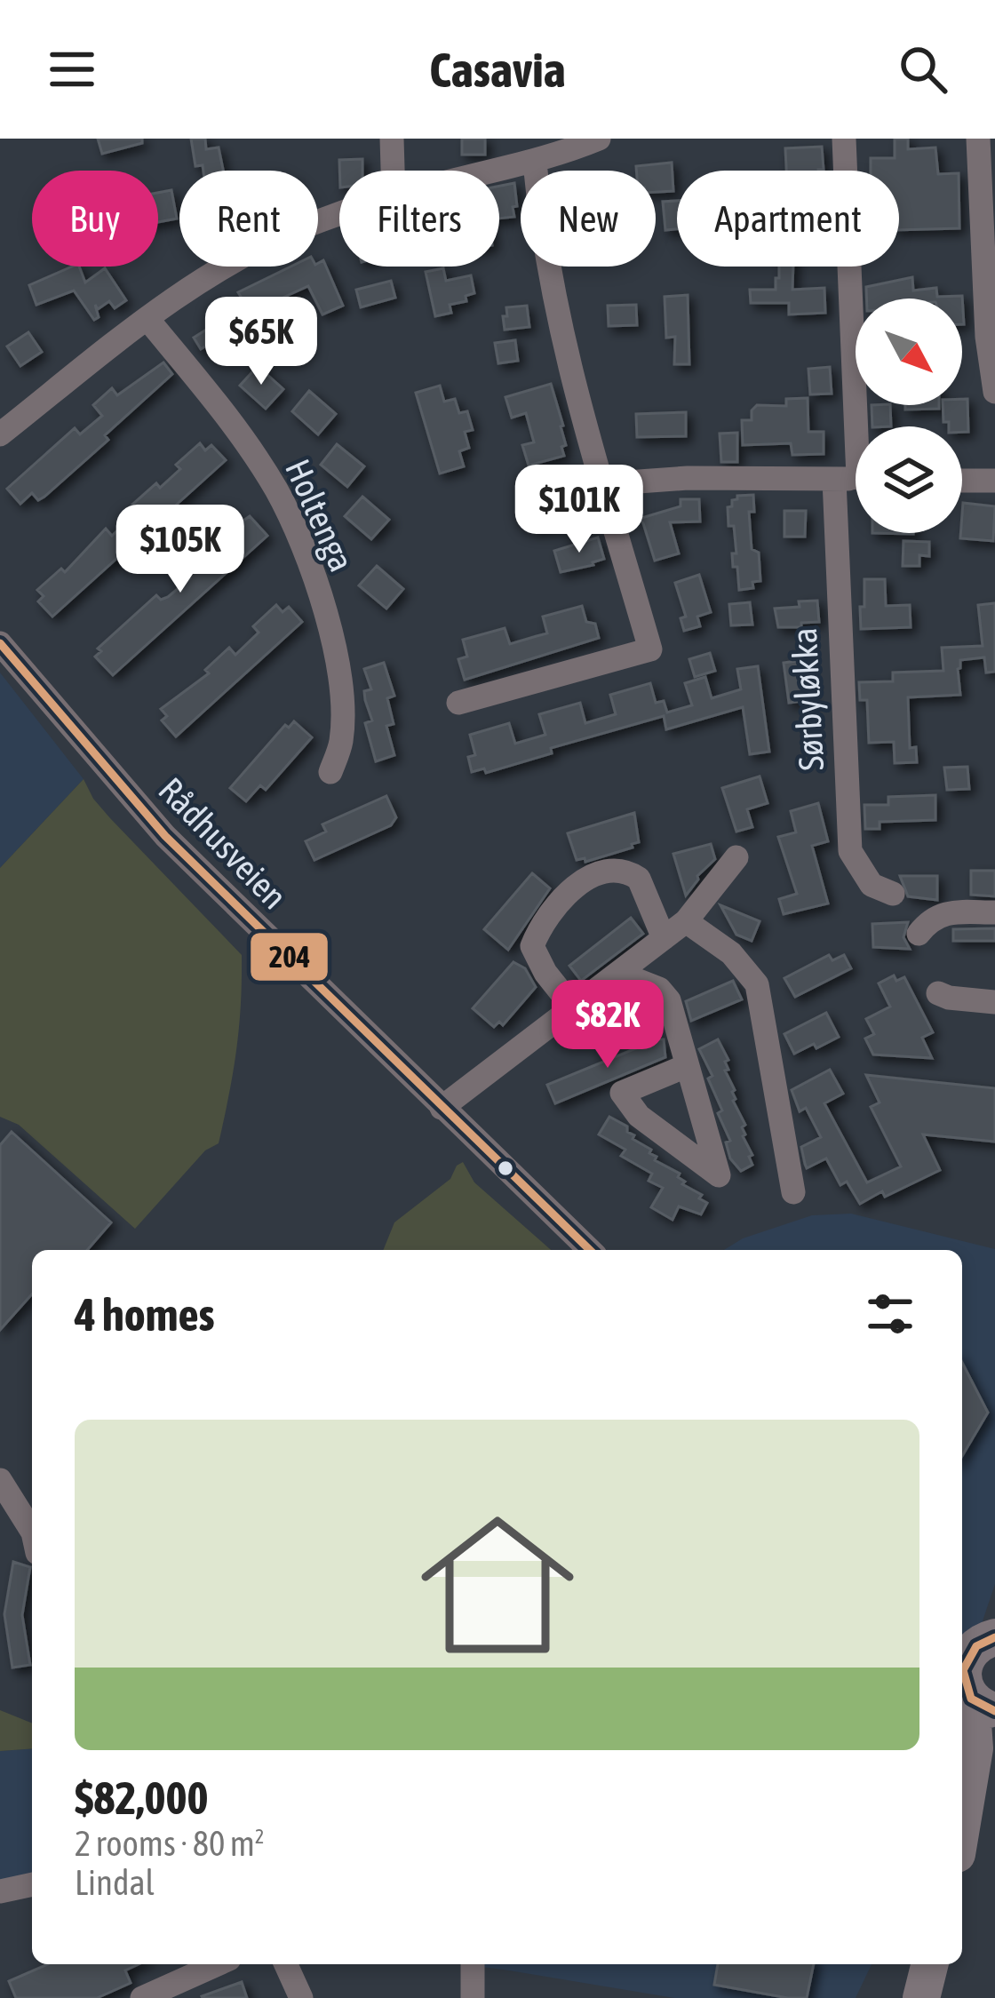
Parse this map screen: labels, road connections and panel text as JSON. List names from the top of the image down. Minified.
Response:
{"streets":{"street":["Holtenga","Sørbyløkka","Rådhusveien"]},"lines":["transit line 204"],"north":"bottom right","page":{"header":"Casavia","chip":["Buy","Rent","Filters","New","Apartment"],"price":["$65K","$101K","$105K","$82K"],"heading":"4 homes","list":[{"name":"$82,000","note":"2 rooms · 80 m² · Lindal"}]}}
